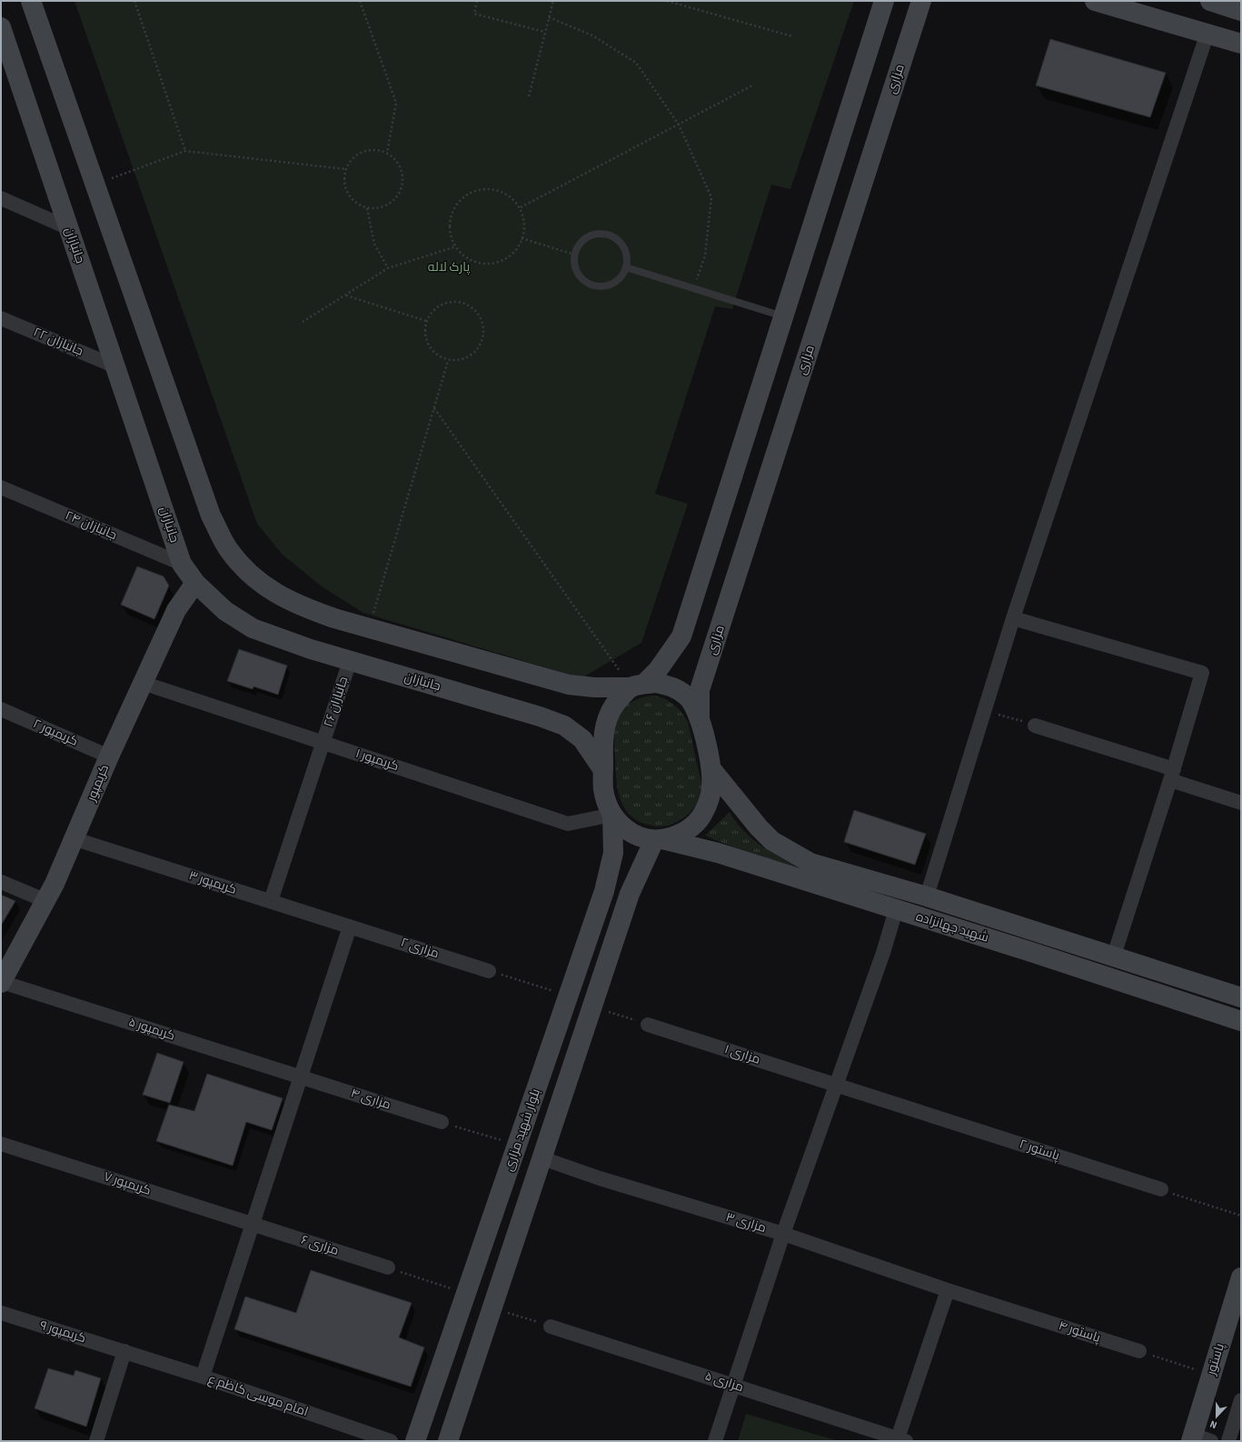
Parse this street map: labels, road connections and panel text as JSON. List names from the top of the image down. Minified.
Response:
{"streets":{"main road":["مزاری","جانبازان","کریمپور","شهید جهانزاده","بلوار شهید مزاری","پاستور"],"street":["جانبازان ۲۲","جانبازان ۲۴","جانبازان ۲۶","کریمپور ۲","کریمپور ۱","کریمپور ۳","مزاری ۲","کریمپور ۵","مزاری ۱","مزاری ۴","پاستور ۲","کریمپور ۷","مزاری ۳","مزاری ۶","کریمپور ۹","پاستور ۴","مزاری ۵","امام موسی کاظم ع"]},"crossings":[["جانبازان","جانبازان ۲۲"],["جانبازان","جانبازان ۲۴"],["جانبازان","جانبازان ۲۶"],["جانبازان","کریمپور"],["جانبازان ۲۶","کریمپور ۱"],["جانبازان ۲۶","کریمپور ۳"],["کریمپور ۲","کریمپور"],["کریمپور ۱","کریمپور"],["کریمپور ۱","شهید جهانزاده"],["کریمپور ۱","بلوار شهید مزاری"],["کریمپور","کریمپور ۳"],["کریمپور","کریمپور ۵"],["کریمپور ۳","مزاری ۲"],["شهید جهانزاده","بلوار شهید مزاری"],["کریمپور ۵","مزاری ۴"],["مزاری ۱","پاستور ۲"],["کریمپور ۷","مزاری ۶"],["مزاری ۳","پاستور ۴"],["کریمپور ۹","امام موسی کاظم ع"]],"parks":["پارک لاله"],"north":"bottom"}
